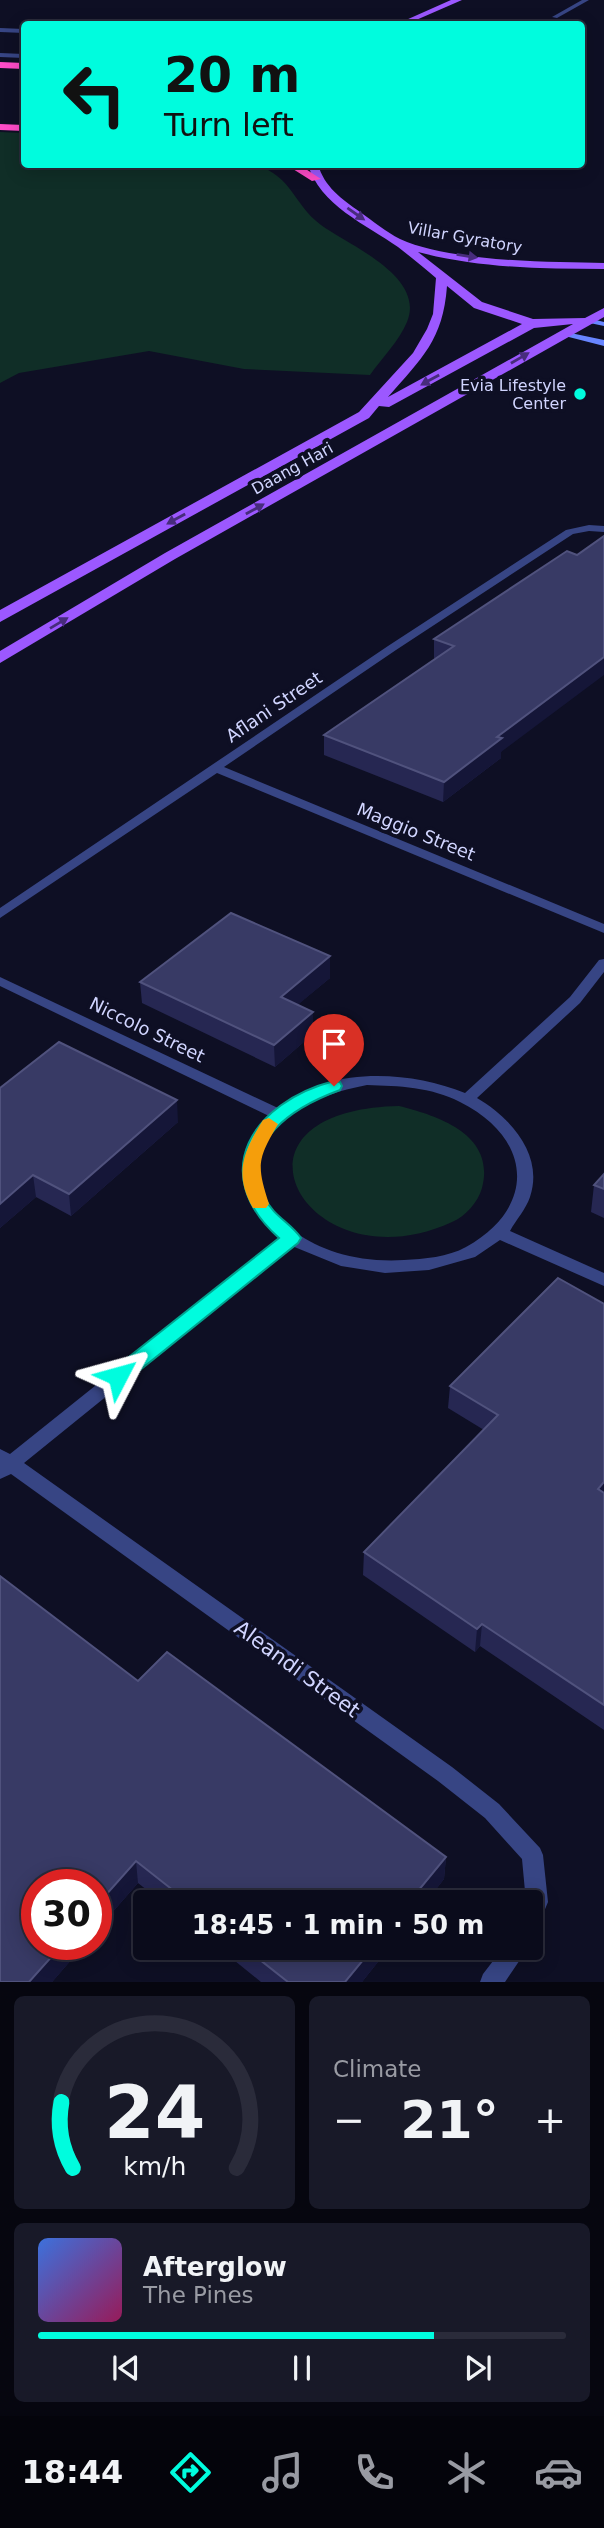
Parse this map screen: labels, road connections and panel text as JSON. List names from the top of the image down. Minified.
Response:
{"streets":{"main road":["Villar Gyratory","Daang Hari"],"street":["Aflani Street","Maggio Street","Niccolo Street","Aleandi Street"]},"crossings":[["Aflani Street","Maggio Street"]],"places":["Evia Lifestyle Center"],"page":{"turn":["20 m","Turn left"],"limit":"30","trip":"18:45 · 1 min · 50 m","tile":"Climate","heat":["−","21°","+"],"song":["Afterglow","The Pines"],"tabs":"18:44","gauge":["24","km/h"]}}
